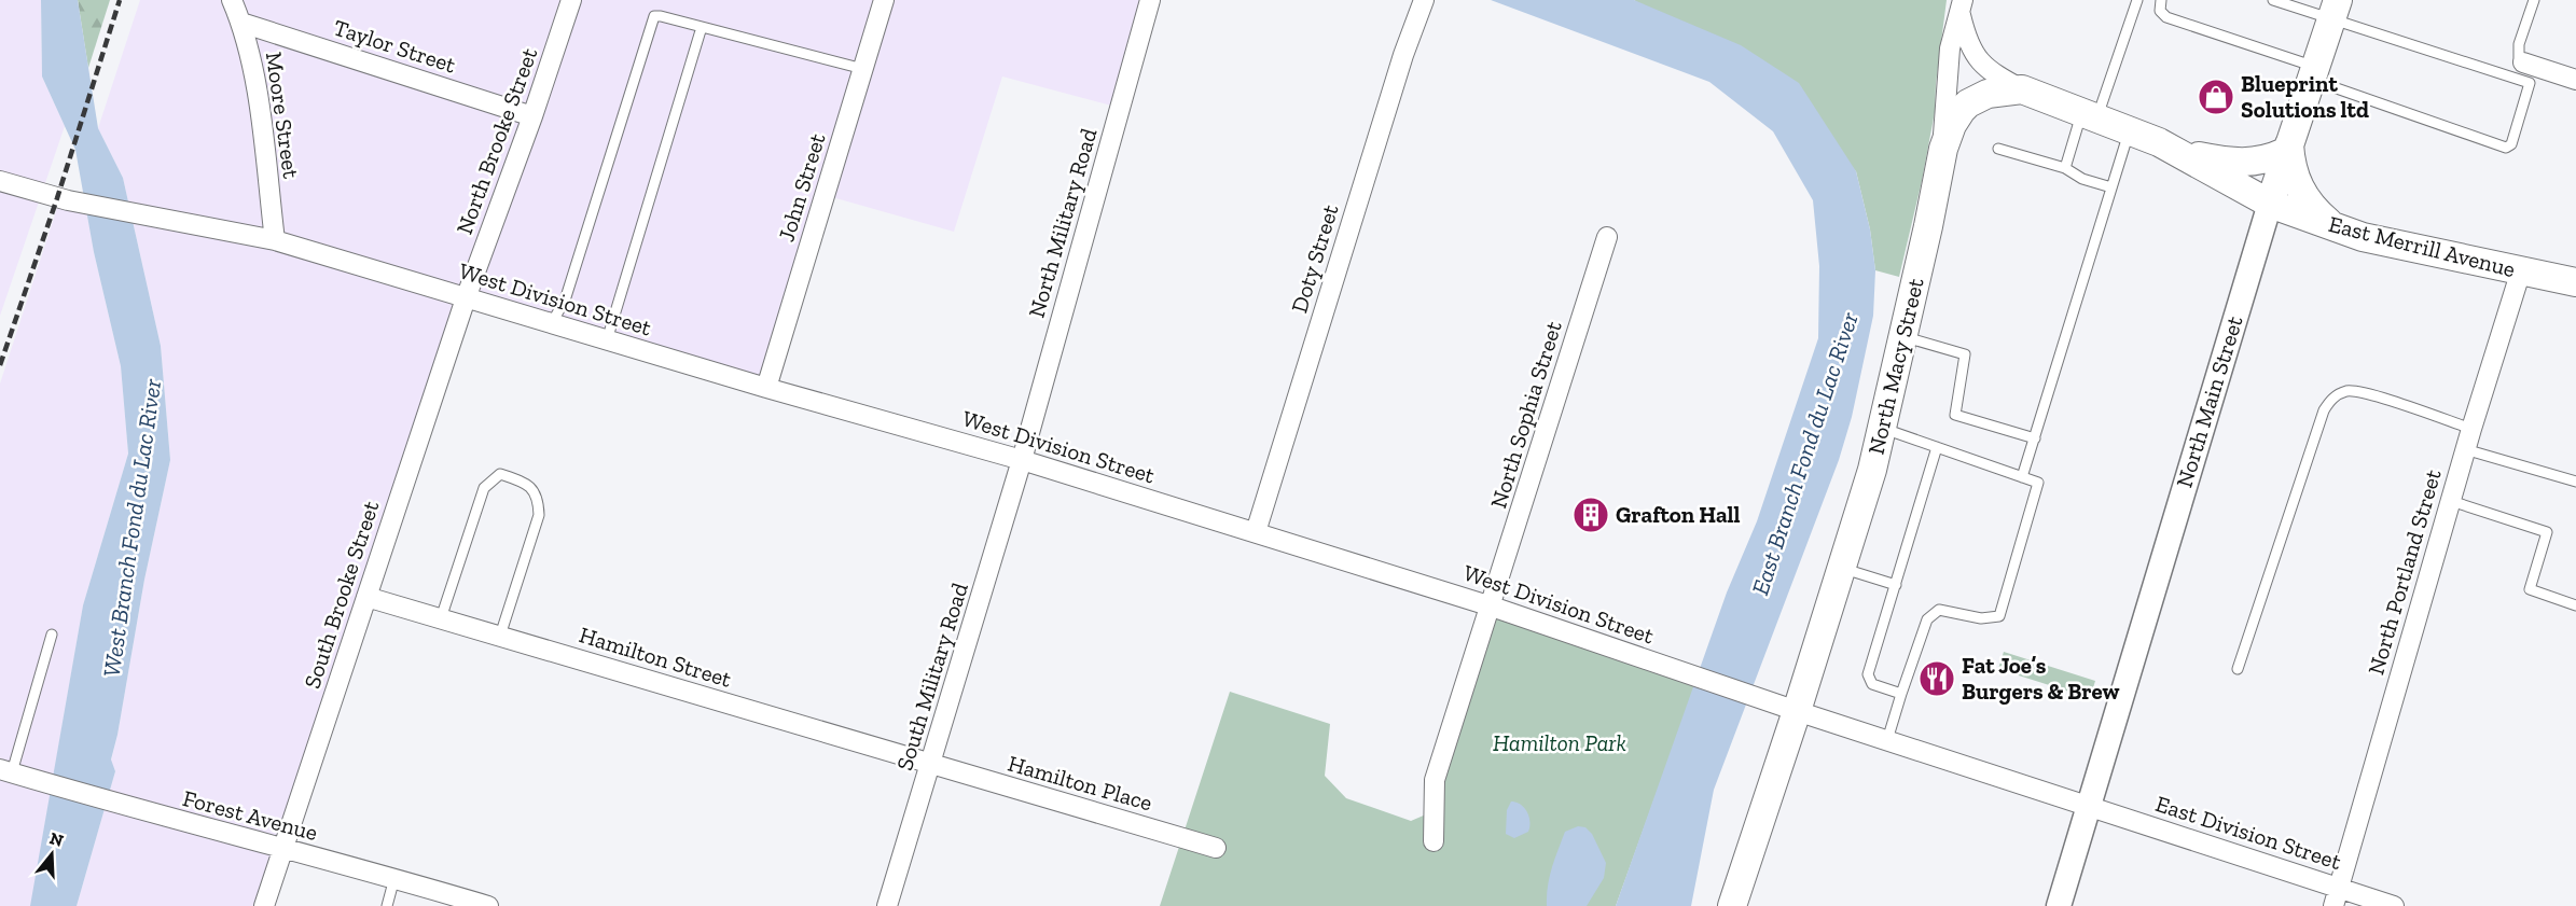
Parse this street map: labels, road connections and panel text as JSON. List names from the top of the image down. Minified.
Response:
{"streets":{"main road":["East Merrill Avenue","North Macy Street","North Main Street"],"street":["Taylor Street","Moore Street","North Brooke Street","John Street","North Military Road","Doty Street","West Division Street","North Sophia Street","North Portland Street","South Brooke Street","Hamilton Street","South Military Road","Hamilton Place","Forest Avenue","East Division Street"]},"crossings":[["Taylor Street","Moore Street"],["Taylor Street","North Brooke Street"],["Moore Street","West Division Street"],["North Brooke Street","West Division Street"],["North Brooke Street","South Brooke Street"],["John Street","West Division Street"],["North Military Road","West Division Street"],["North Military Road","South Military Road"],["East Merrill Avenue","North Main Street"],["East Merrill Avenue","North Portland Street"],["Doty Street","West Division Street"],["West Division Street","North Macy Street"],["West Division Street","North Main Street"],["West Division Street","North Sophia Street"],["West Division Street","South Brooke Street"],["West Division Street","South Military Road"],["West Division Street","East Division Street"],["North Main Street","East Division Street"],["North Portland Street","East Division Street"],["South Brooke Street","Hamilton Street"],["South Brooke Street","Forest Avenue"],["Hamilton Street","South Military Road"],["Hamilton Street","Hamilton Place"],["South Military Road","Hamilton Place"]],"water":["East Branch Fond du Lac River","West Branch Fond du Lac River"],"parks":["Hamilton Park"],"places":{"shop":["Blueprint Solutions ltd"],"building":["Grafton Hall"],"restaurant":["Fat Joe’s Burgers & Brew"]},"north":"top"}
